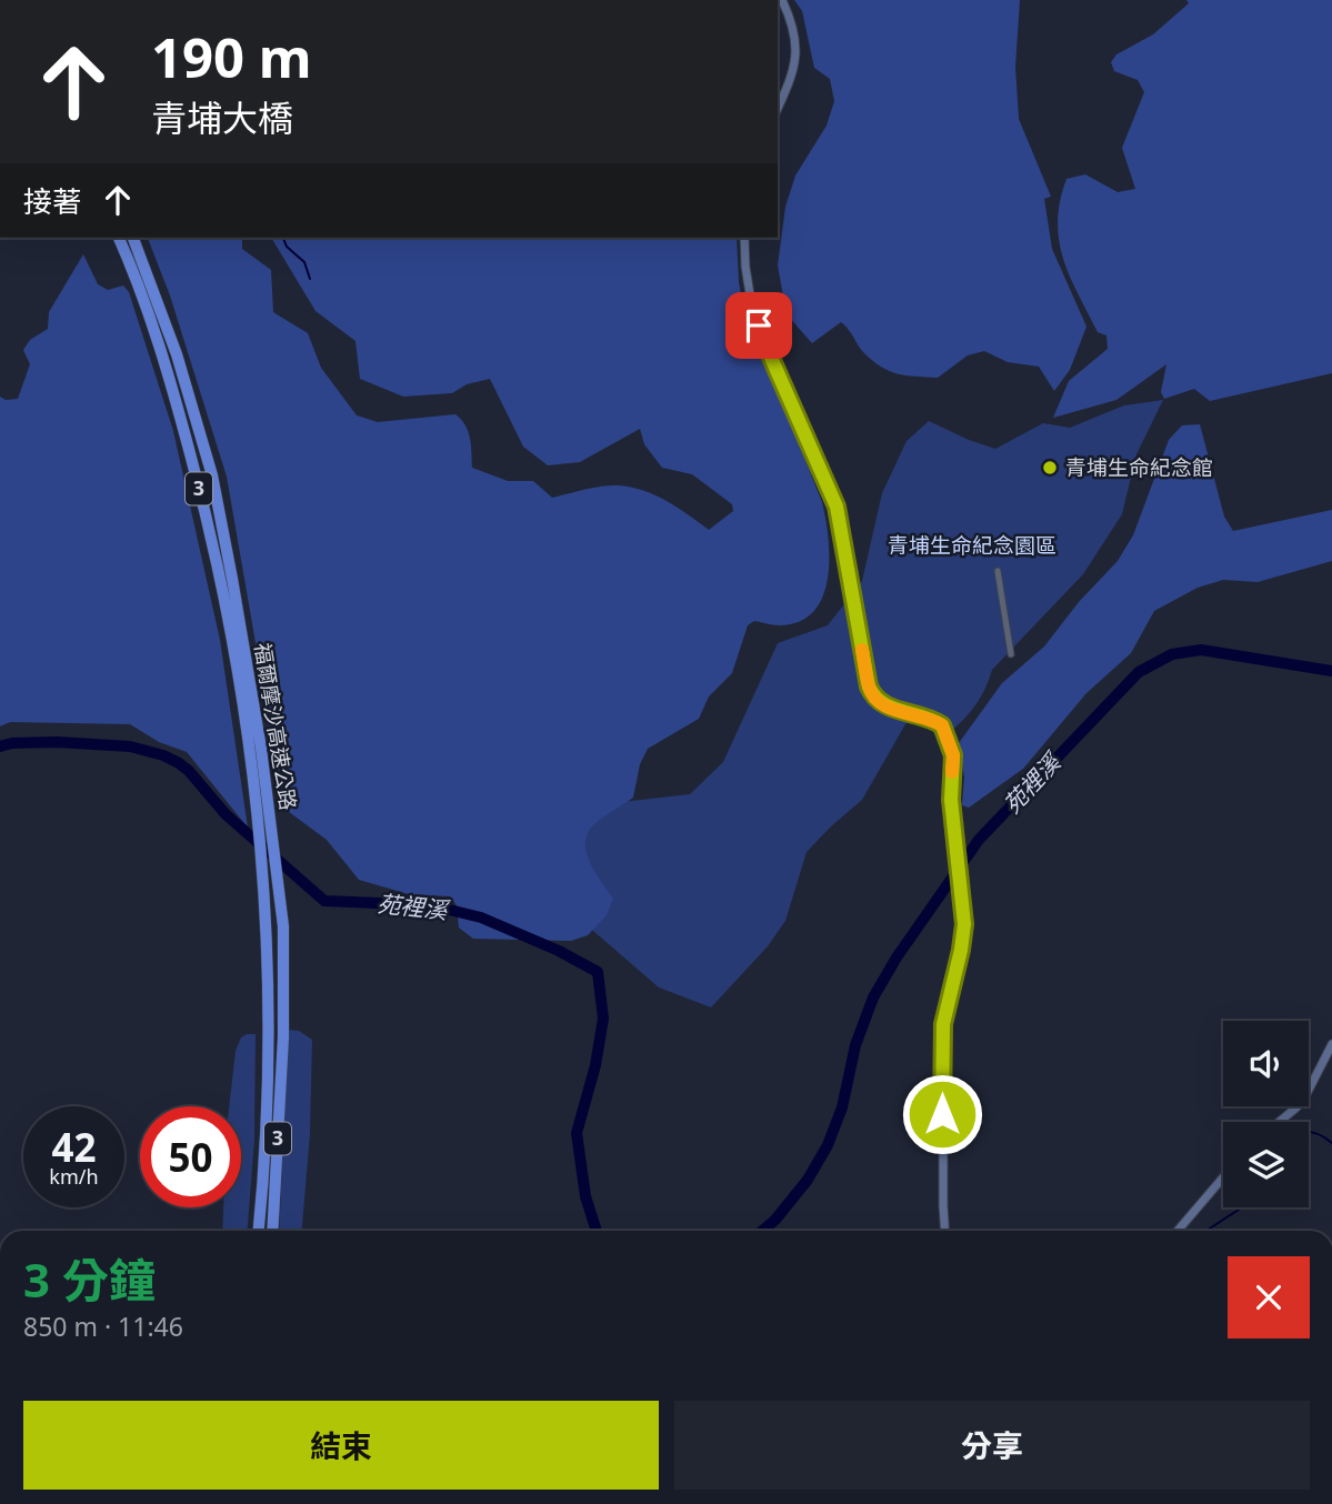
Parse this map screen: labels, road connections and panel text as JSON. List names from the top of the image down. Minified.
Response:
{"streets":{"highway":["3","福爾摩沙高速公路"]},"water":["苑裡溪"],"parks":["青埔生命紀念園區"],"places":["青埔生命紀念館"],"page":{"turn":["190 m","青埔大橋"],"then":"接著","speed":"42 km/h","limit":"50","heading":["3 分鐘","850 m · 11:46"],"buttons":["結束","分享"]}}
